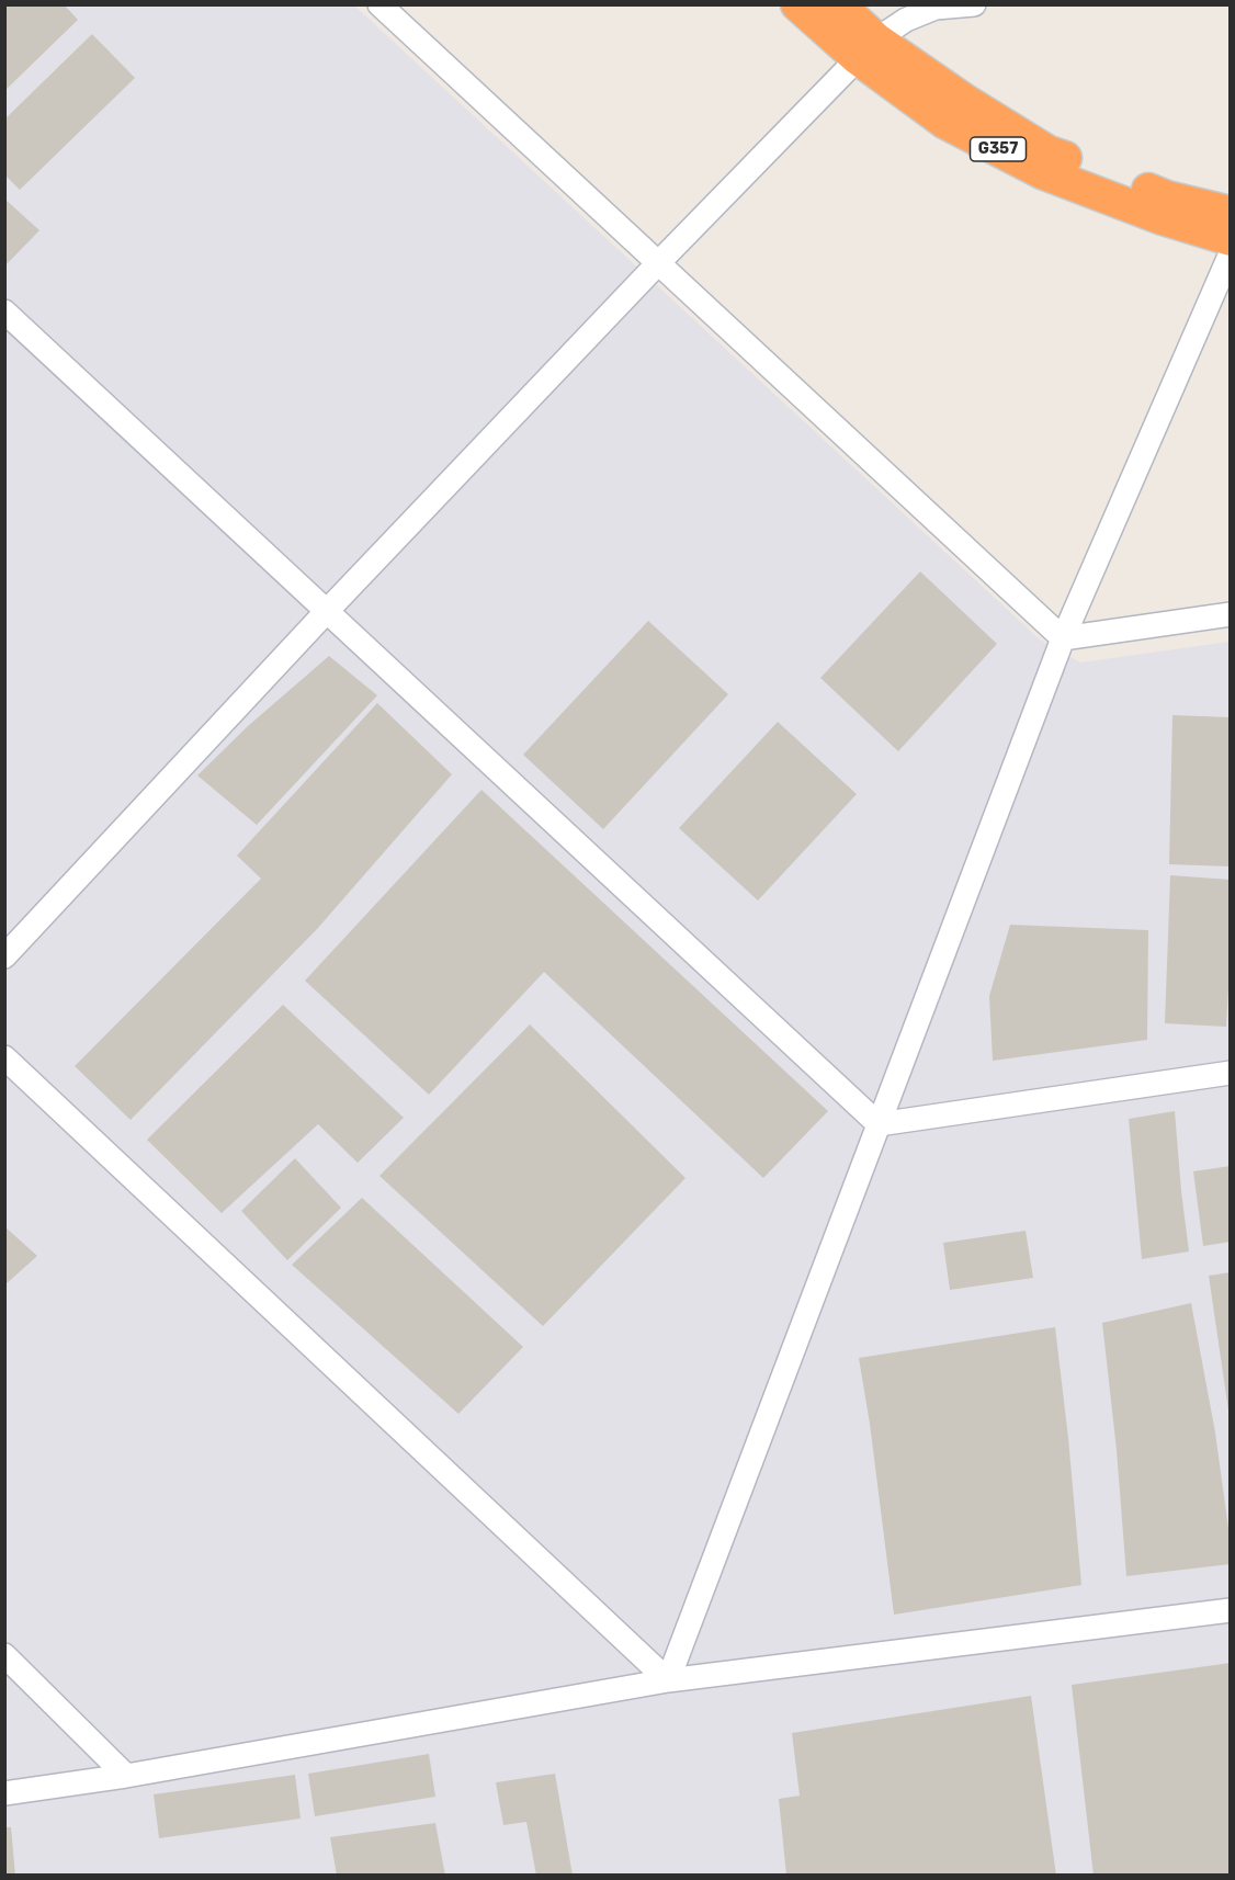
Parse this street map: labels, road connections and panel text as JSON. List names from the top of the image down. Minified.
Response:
{"streets":{"highway":["G357"]}}
